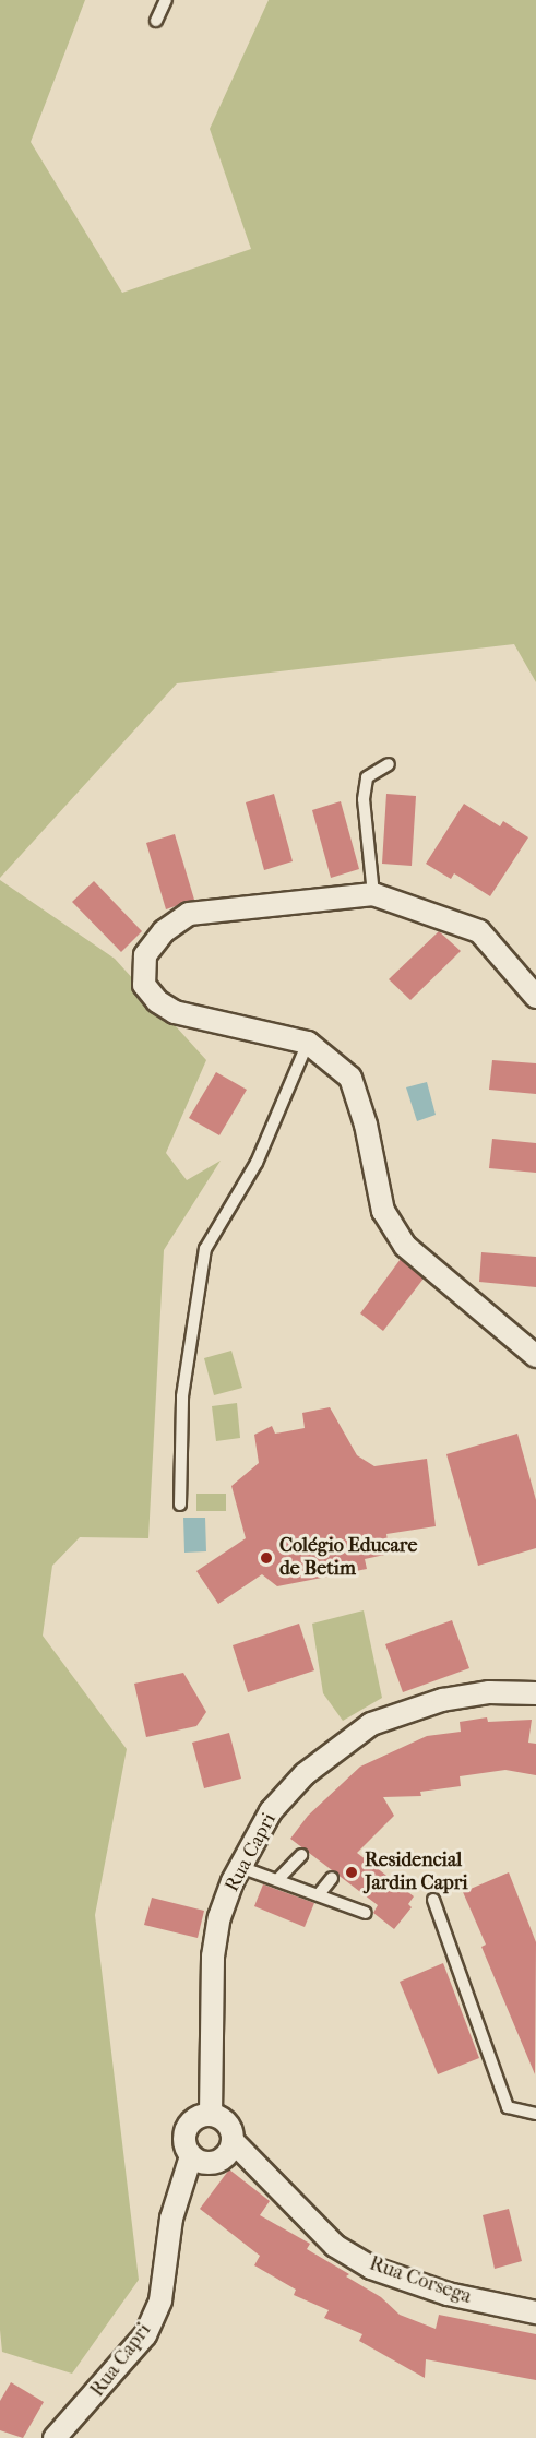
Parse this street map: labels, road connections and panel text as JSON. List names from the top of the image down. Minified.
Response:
{"streets":{"street":["Rua Capri","Rua Corsega"]},"crossings":[["Rua Capri","Rua Corsega"]],"places":["Colégio Educare de Betim","Residencial Jardin Capri"]}
